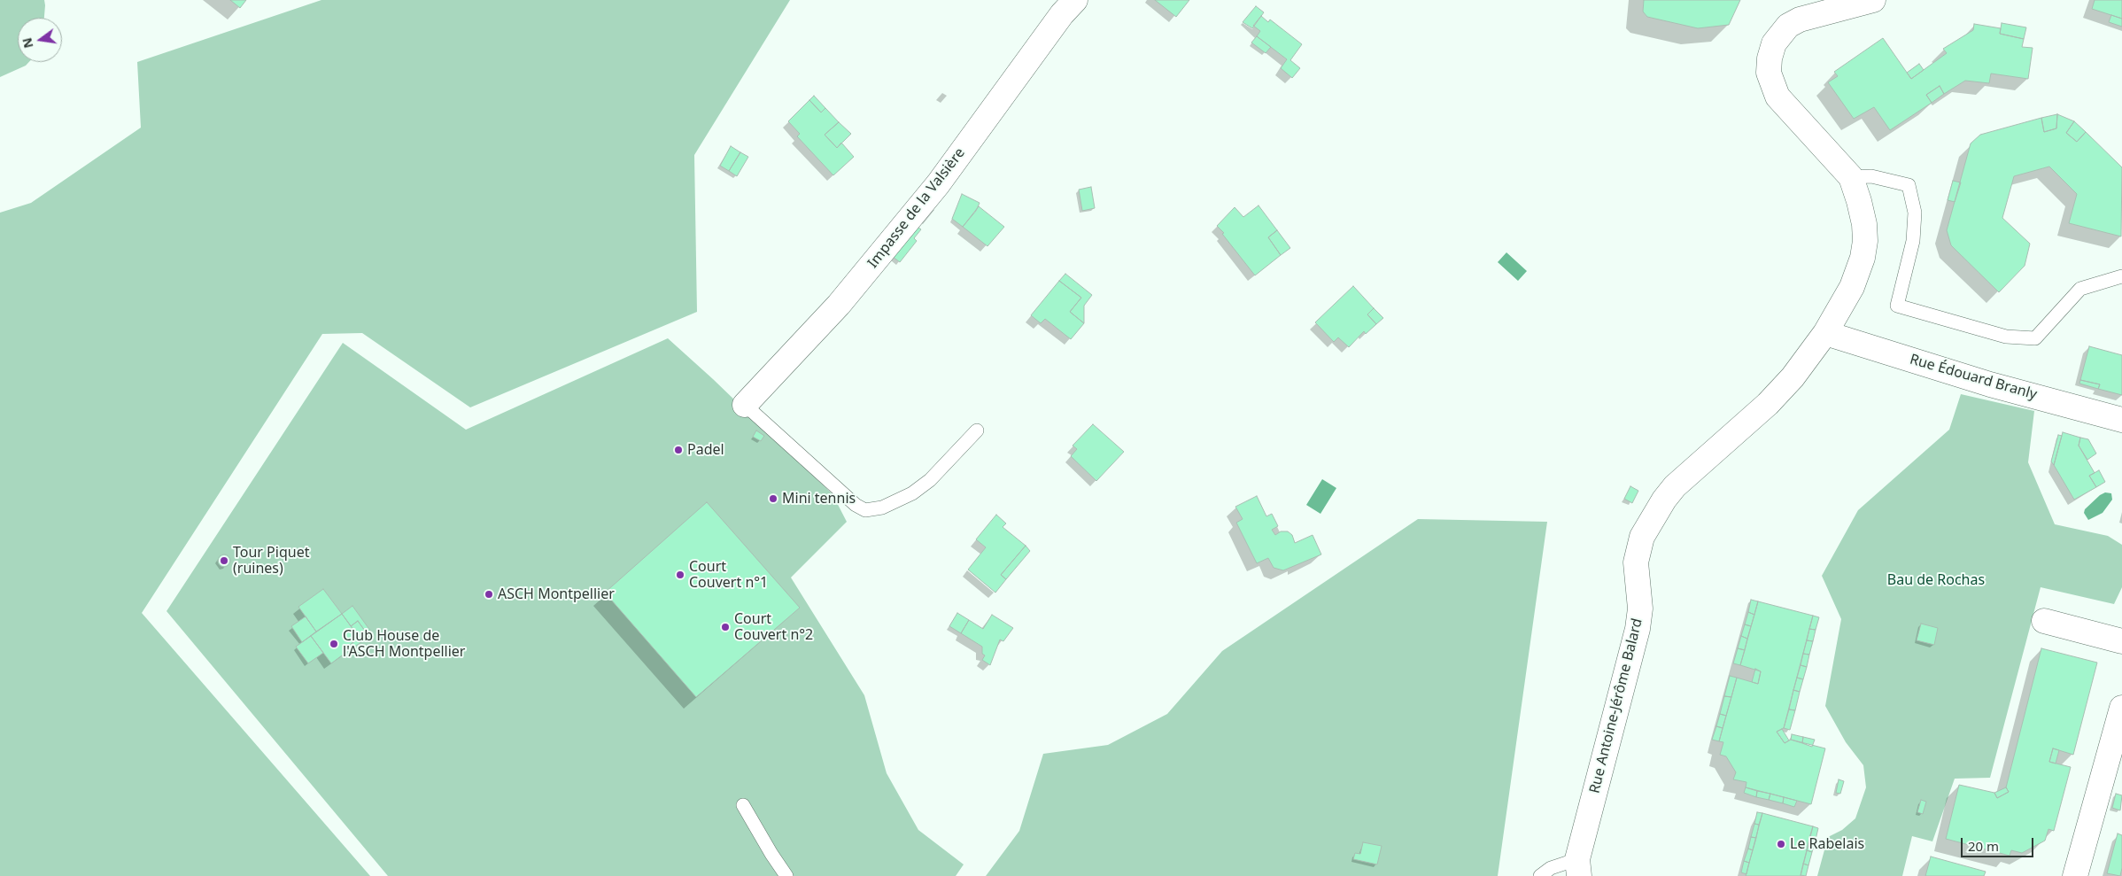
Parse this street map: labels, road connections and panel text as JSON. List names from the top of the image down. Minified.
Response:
{"streets":{"street":["Impasse de la Valsière","Rue Édouard Branly","Rue Antoine-Jérôme Balard"]},"crossings":[["Rue Édouard Branly","Rue Antoine-Jérôme Balard"]],"parks":["Bau de Rochas"],"places":["Padel","Mini tennis","Tour Piquet (ruines)","Court Couvert n°1","ASCH Montpellier","Court Couvert n°2","Club House de l'ASCH Montpellier","Le Rabelais"],"scale_bar":"20 m","north":"left"}
